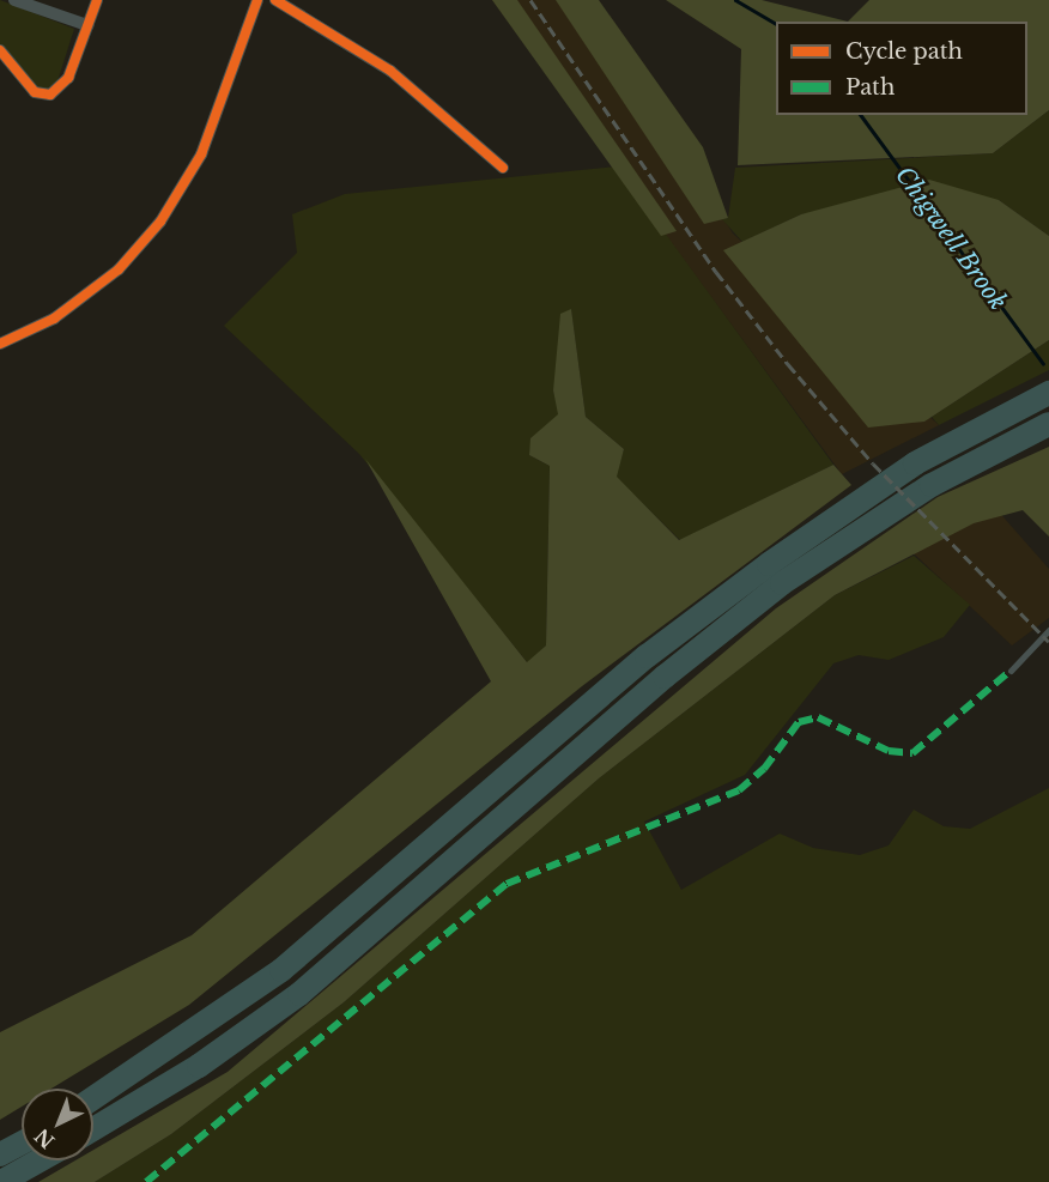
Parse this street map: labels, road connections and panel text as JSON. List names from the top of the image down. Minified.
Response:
{"water":["Chigwell Brook"],"legend":["Cycle path","Path"],"north":"bottom left"}
